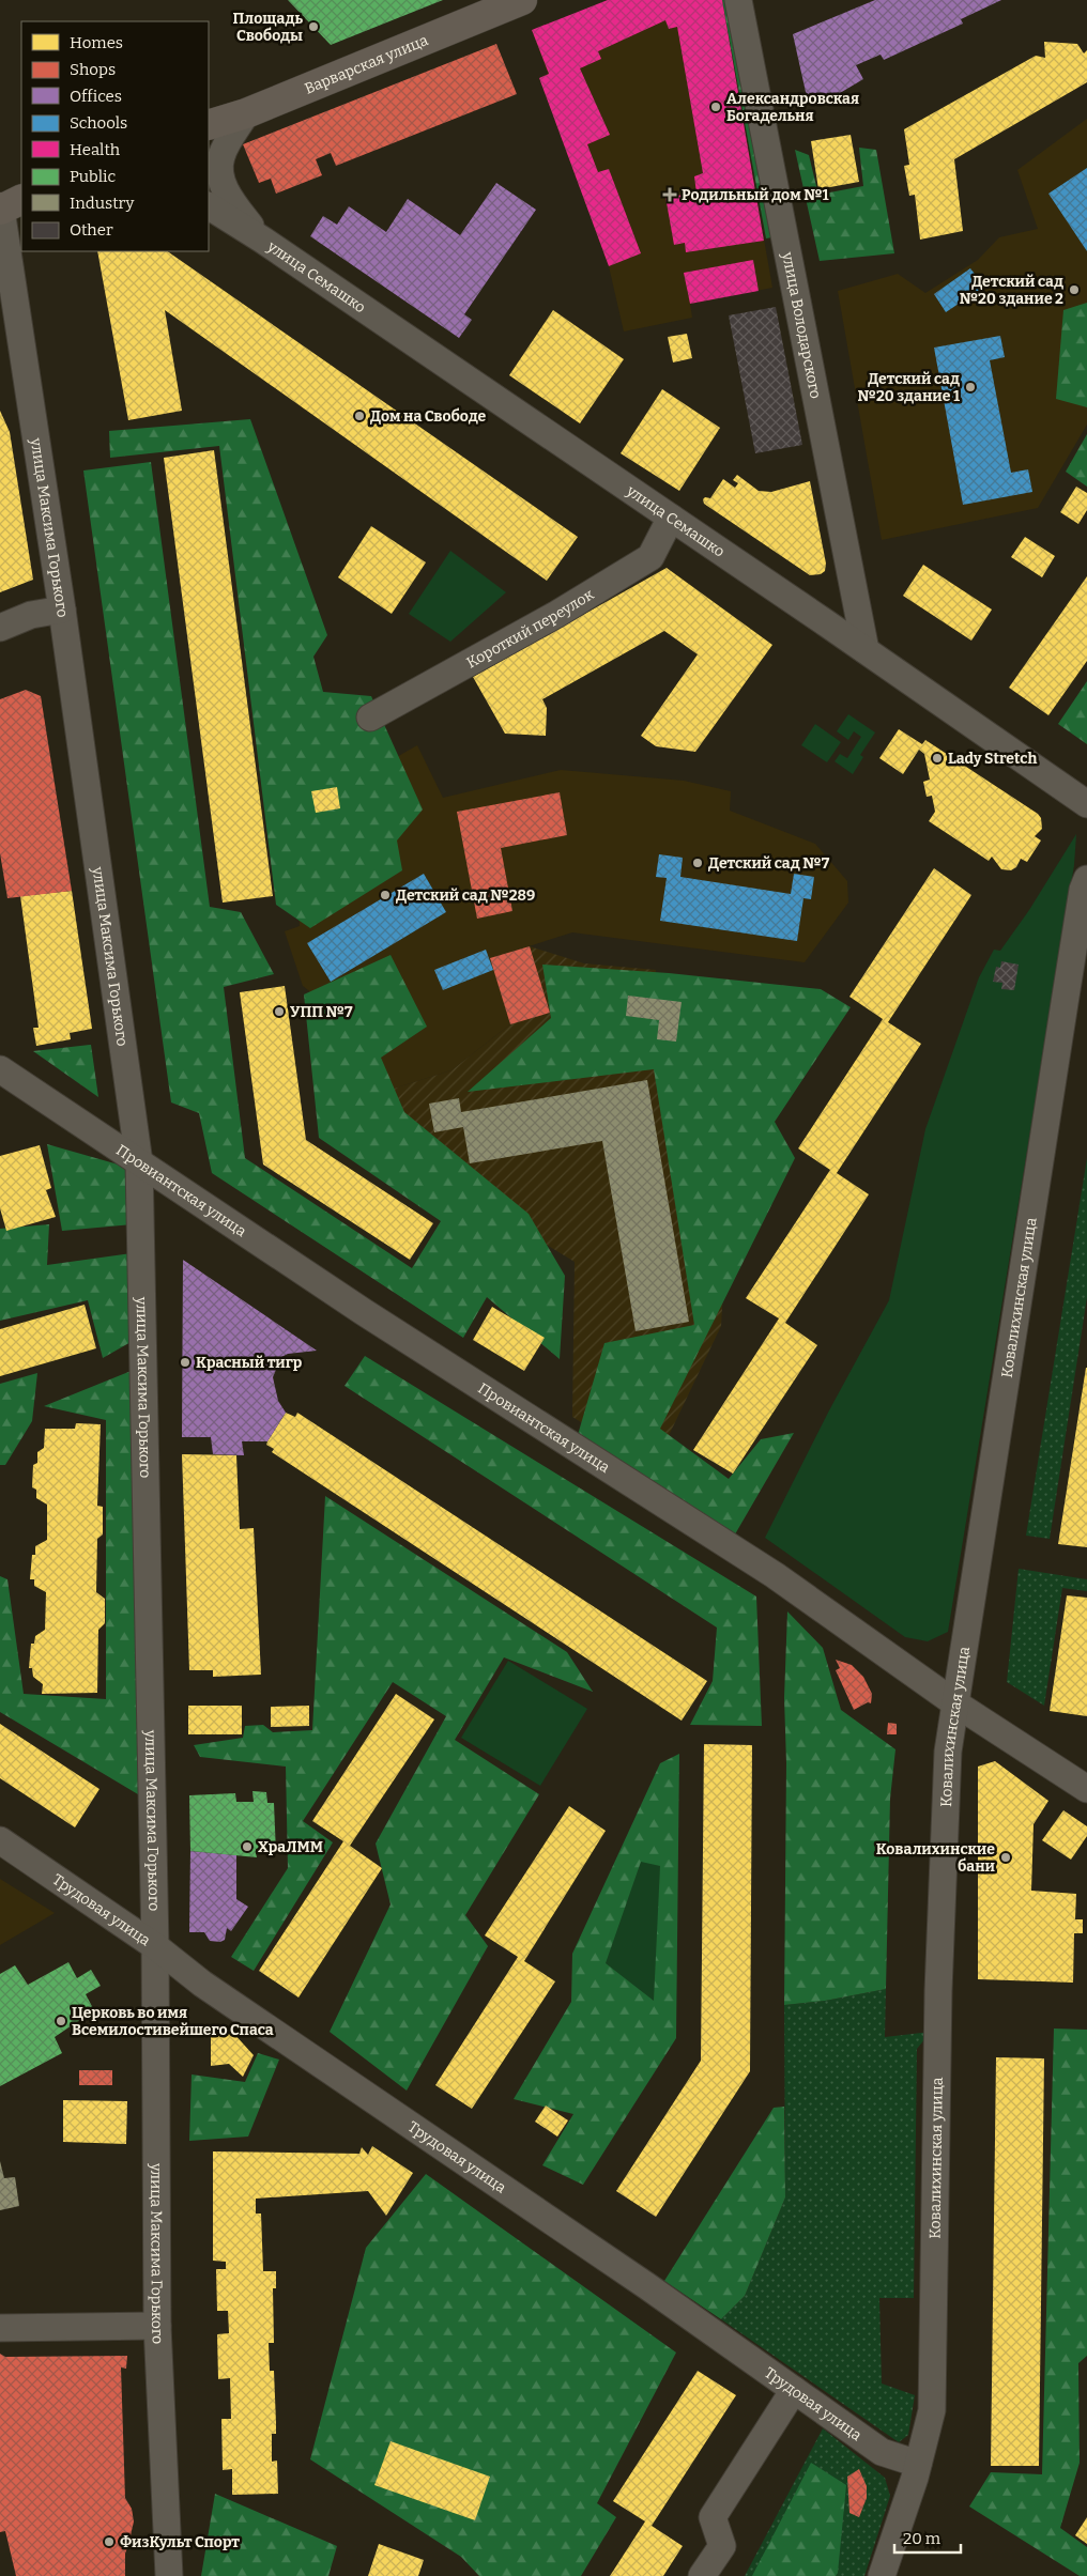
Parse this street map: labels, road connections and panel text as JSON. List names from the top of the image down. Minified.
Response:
{"streets":{"main road":["Варварская улица"],"street":["улица Семашко","улица Володарского","улица Максима Горького","Короткий переулок","Провиантская улица","Ковалихинская улица","Трудовая улица"]},"crossings":[["Варварская улица","улица Семашко"],["улица Семашко","улица Володарского"],["улица Семашко","Короткий переулок"],["улица Максима Горького","Провиантская улица"],["улица Максима Горького","Трудовая улица"],["Провиантская улица","Ковалихинская улица"],["Ковалихинская улица","Трудовая улица"]],"places":{"other":["Площадь Свободы","Александровская Богадельня","Детский сад №20 здание 2","Детский сад №20 здание 1","Дом на Свободе","Lady Stretch","Детский сад №7","Детский сад №289","УПП №7","Красный тигр","ХраЛММ","Ковалихинские бани","Церковь во имя Всемилостивейшего Спаса","ФизКульт Спорт"],"health":["Родильный дом №1"]},"legend":["Homes","Shops","Offices","Schools","Health","Public","Industry","Other"],"scale_bar":"20 m"}
